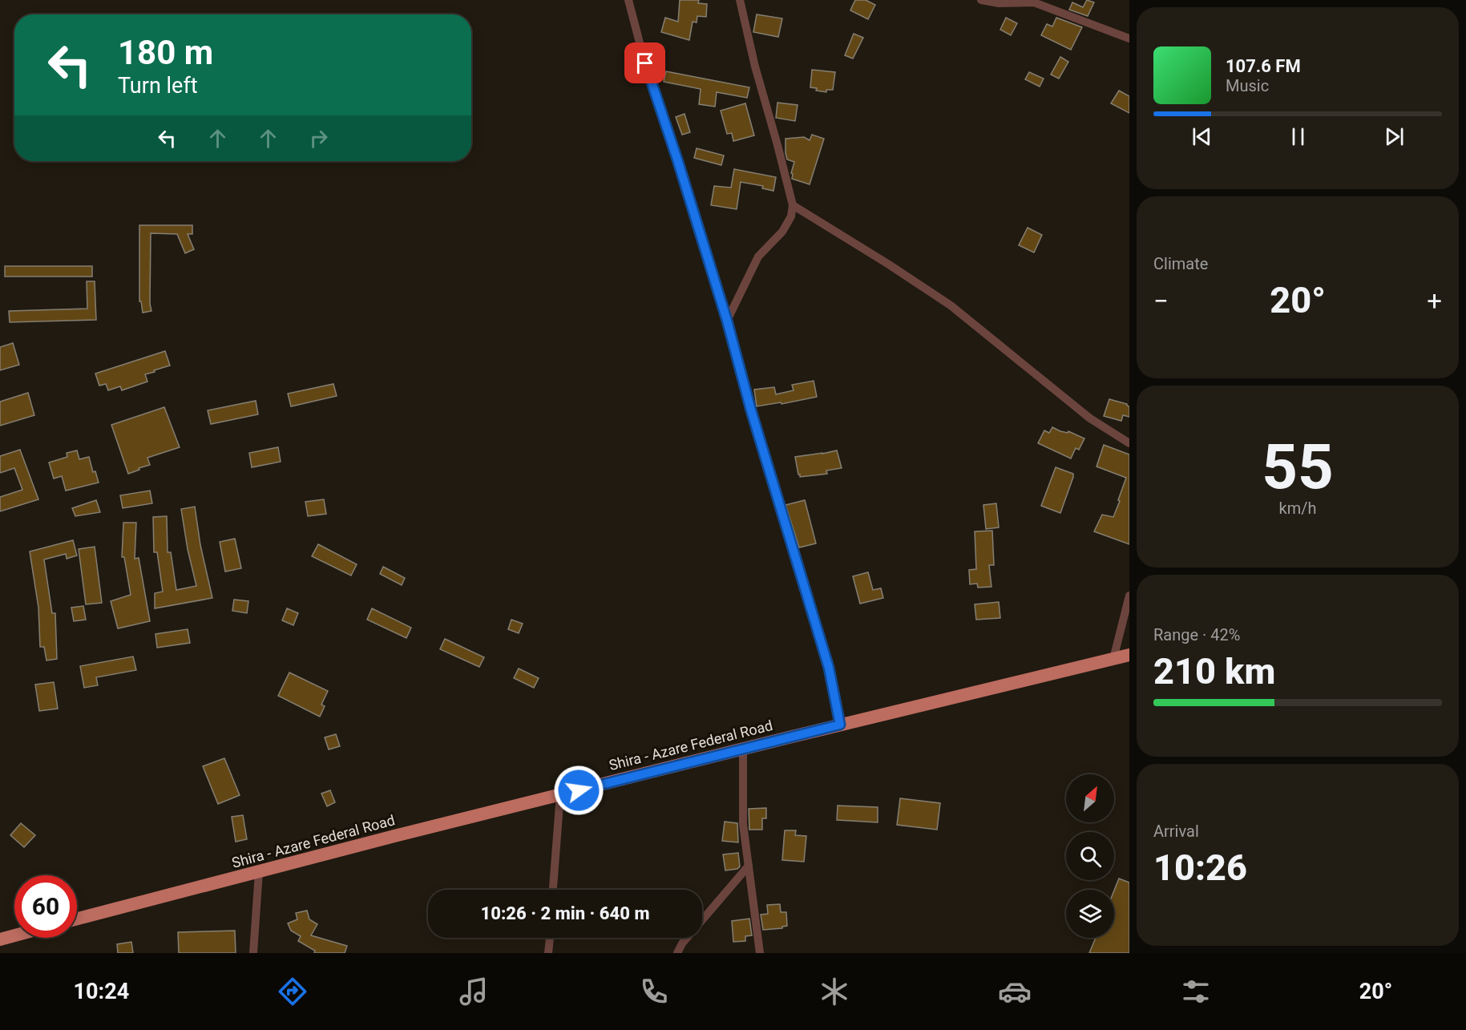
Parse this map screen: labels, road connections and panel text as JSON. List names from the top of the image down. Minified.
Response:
{"streets":{"main road":["Shira - Azare Federal Road"]},"north":"top right","page":{"turn":["180 m","Turn left"],"song":["107.6 FM","Music"],"tile":["Climate",["55","km/h"],["Range · 42%","210 km"],["Arrival","10:26"]],"heat":["−","20°","+"],"limit":"60","trip":"10:26 · 2 min · 640 m","tabs":["10:24","20°"]}}
